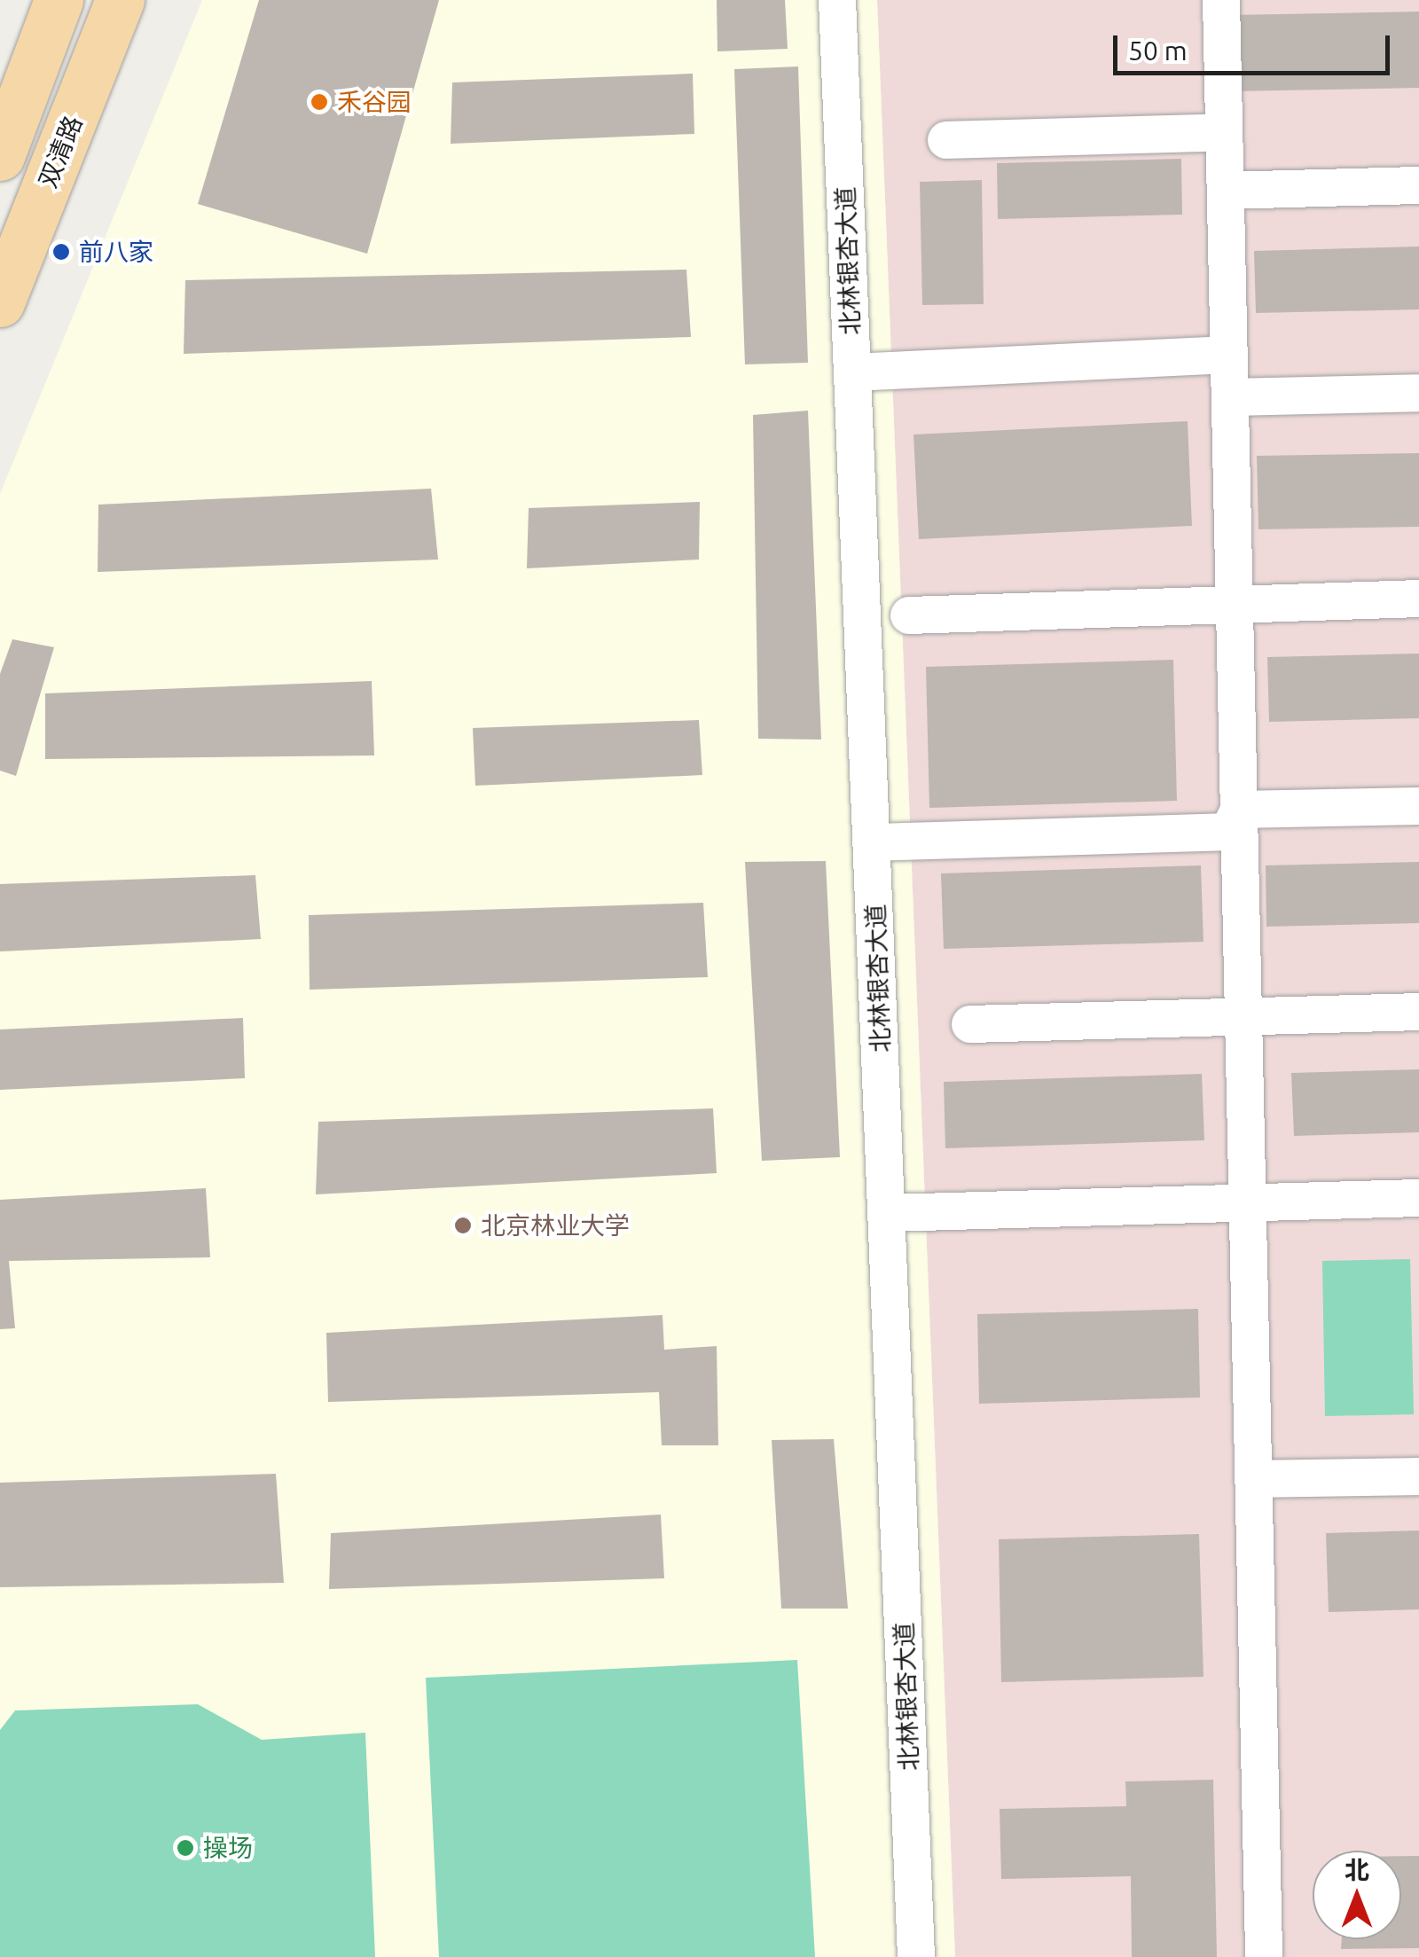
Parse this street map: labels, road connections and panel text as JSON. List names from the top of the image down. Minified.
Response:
{"streets":{"main road":["双清路"],"street":["北林银杏大道"]},"places":["禾谷园","前八家","北京林业大学","操场"],"scale_bar":"50 m","north":"top"}
